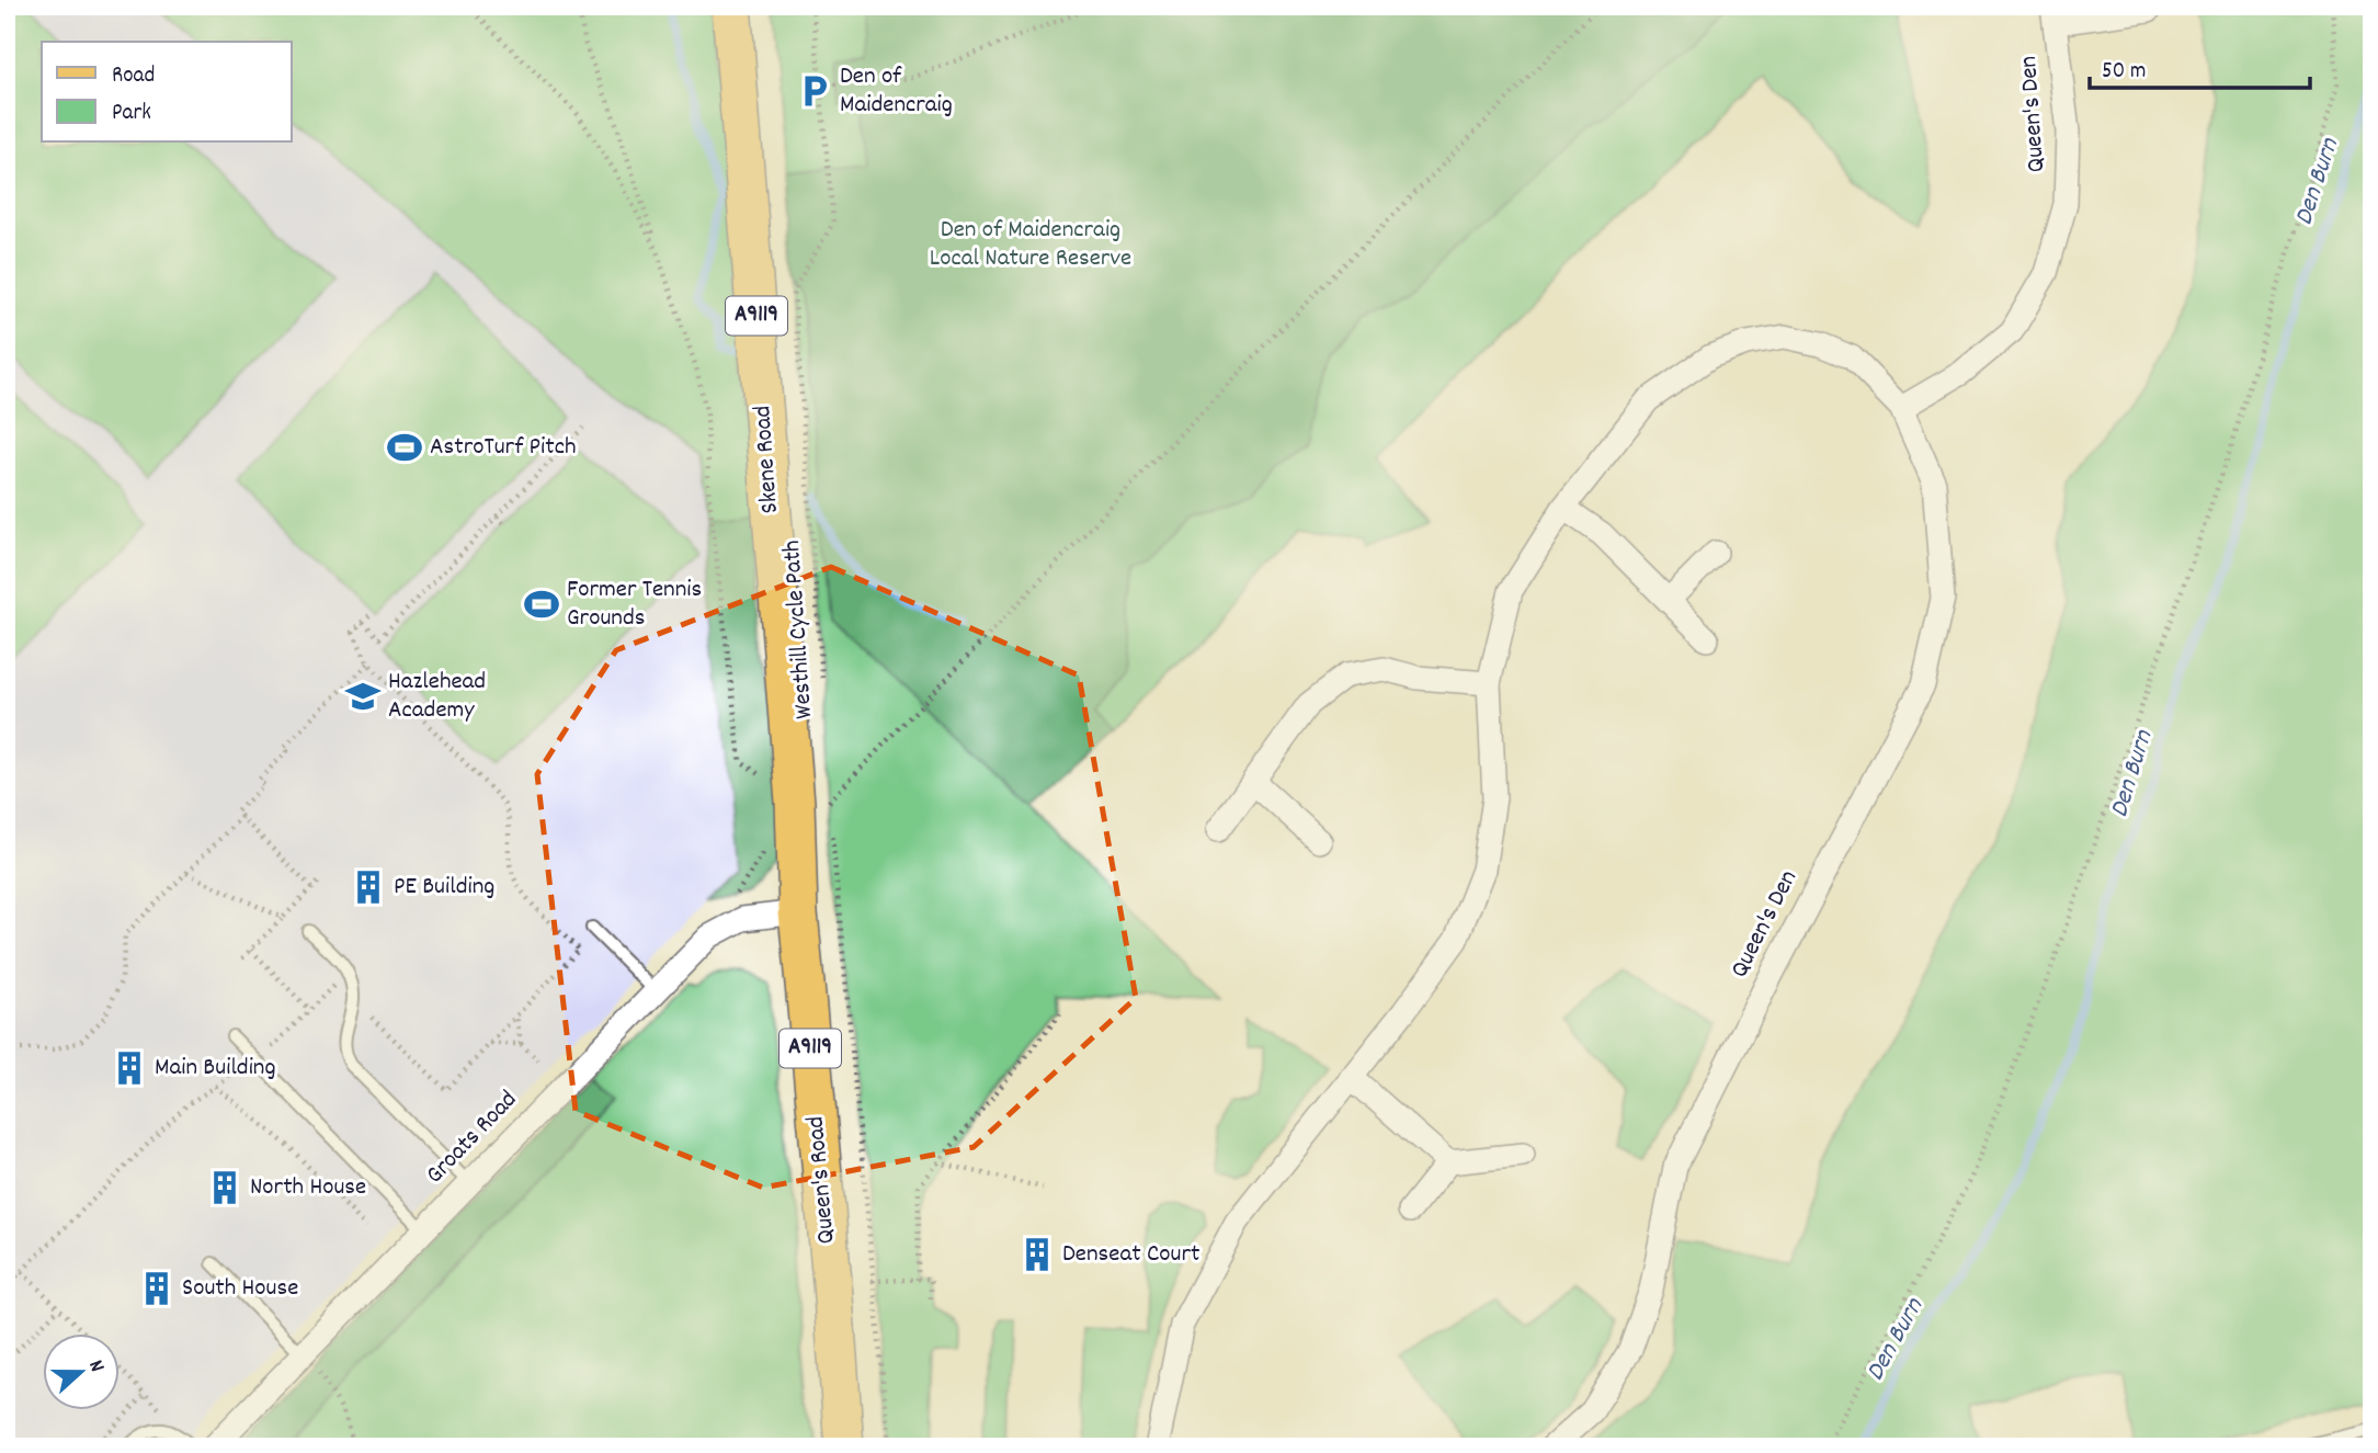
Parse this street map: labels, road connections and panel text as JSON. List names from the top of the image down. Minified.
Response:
{"streets":{"main road":["A9119","Skene Road","Queen's Road"],"street":["Queen's Den","Groats Road"],"path":["Westhill Cycle Path"]},"crossings":[["Skene Road","Groats Road"],["Skene Road","Queen's Road"],["Groats Road","Queen's Road"]],"water":["Den Burn"],"parks":["Den of Maidencraig Local Nature Reserve"],"places":{"parking":["Den of Maidencraig"],"sports":["AstroTurf Pitch","Former Tennis Grounds"],"school or university":["Hazlehead Academy"],"building":["PE Building","Main Building","North House","Denseat Court","South House"]},"legend":["Road","Park"],"scale_bar":"50 m","north":"right"}
